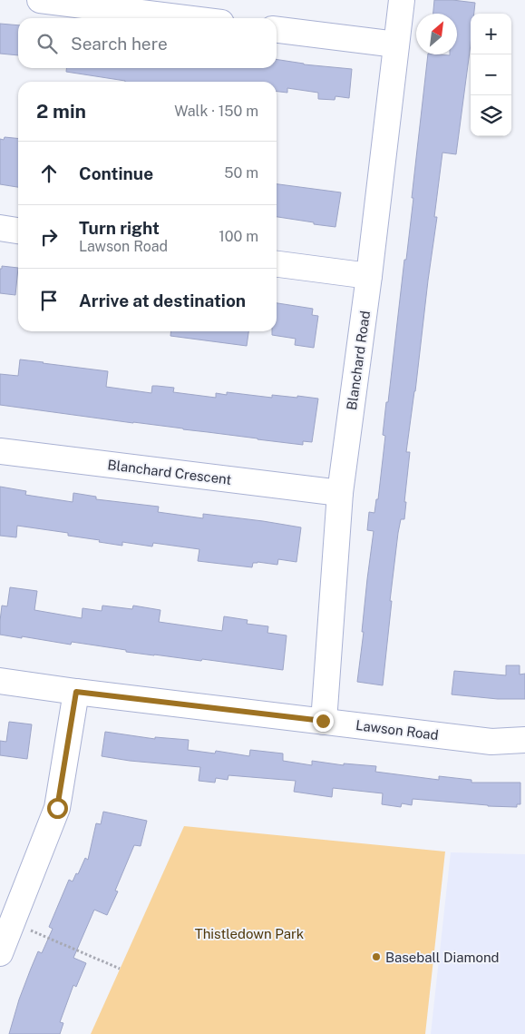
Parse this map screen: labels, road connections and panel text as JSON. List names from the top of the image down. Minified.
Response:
{"streets":{"street":["Blanchard Road","Blanchard Crescent","Lawson Road"]},"crossings":[["Blanchard Road","Blanchard Crescent"],["Blanchard Road","Lawson Road"]],"parks":["Thistledown Park"],"places":["Baseball Diamond"],"north":"top right","page":{"map_buttons":["+","−"],"search":"Search here","heading":["2 min","Walk · 150 m"],"list":[["Continue","50 m"],["Turn right","Lawson Road","100 m"],"Arrive at destination"]}}
